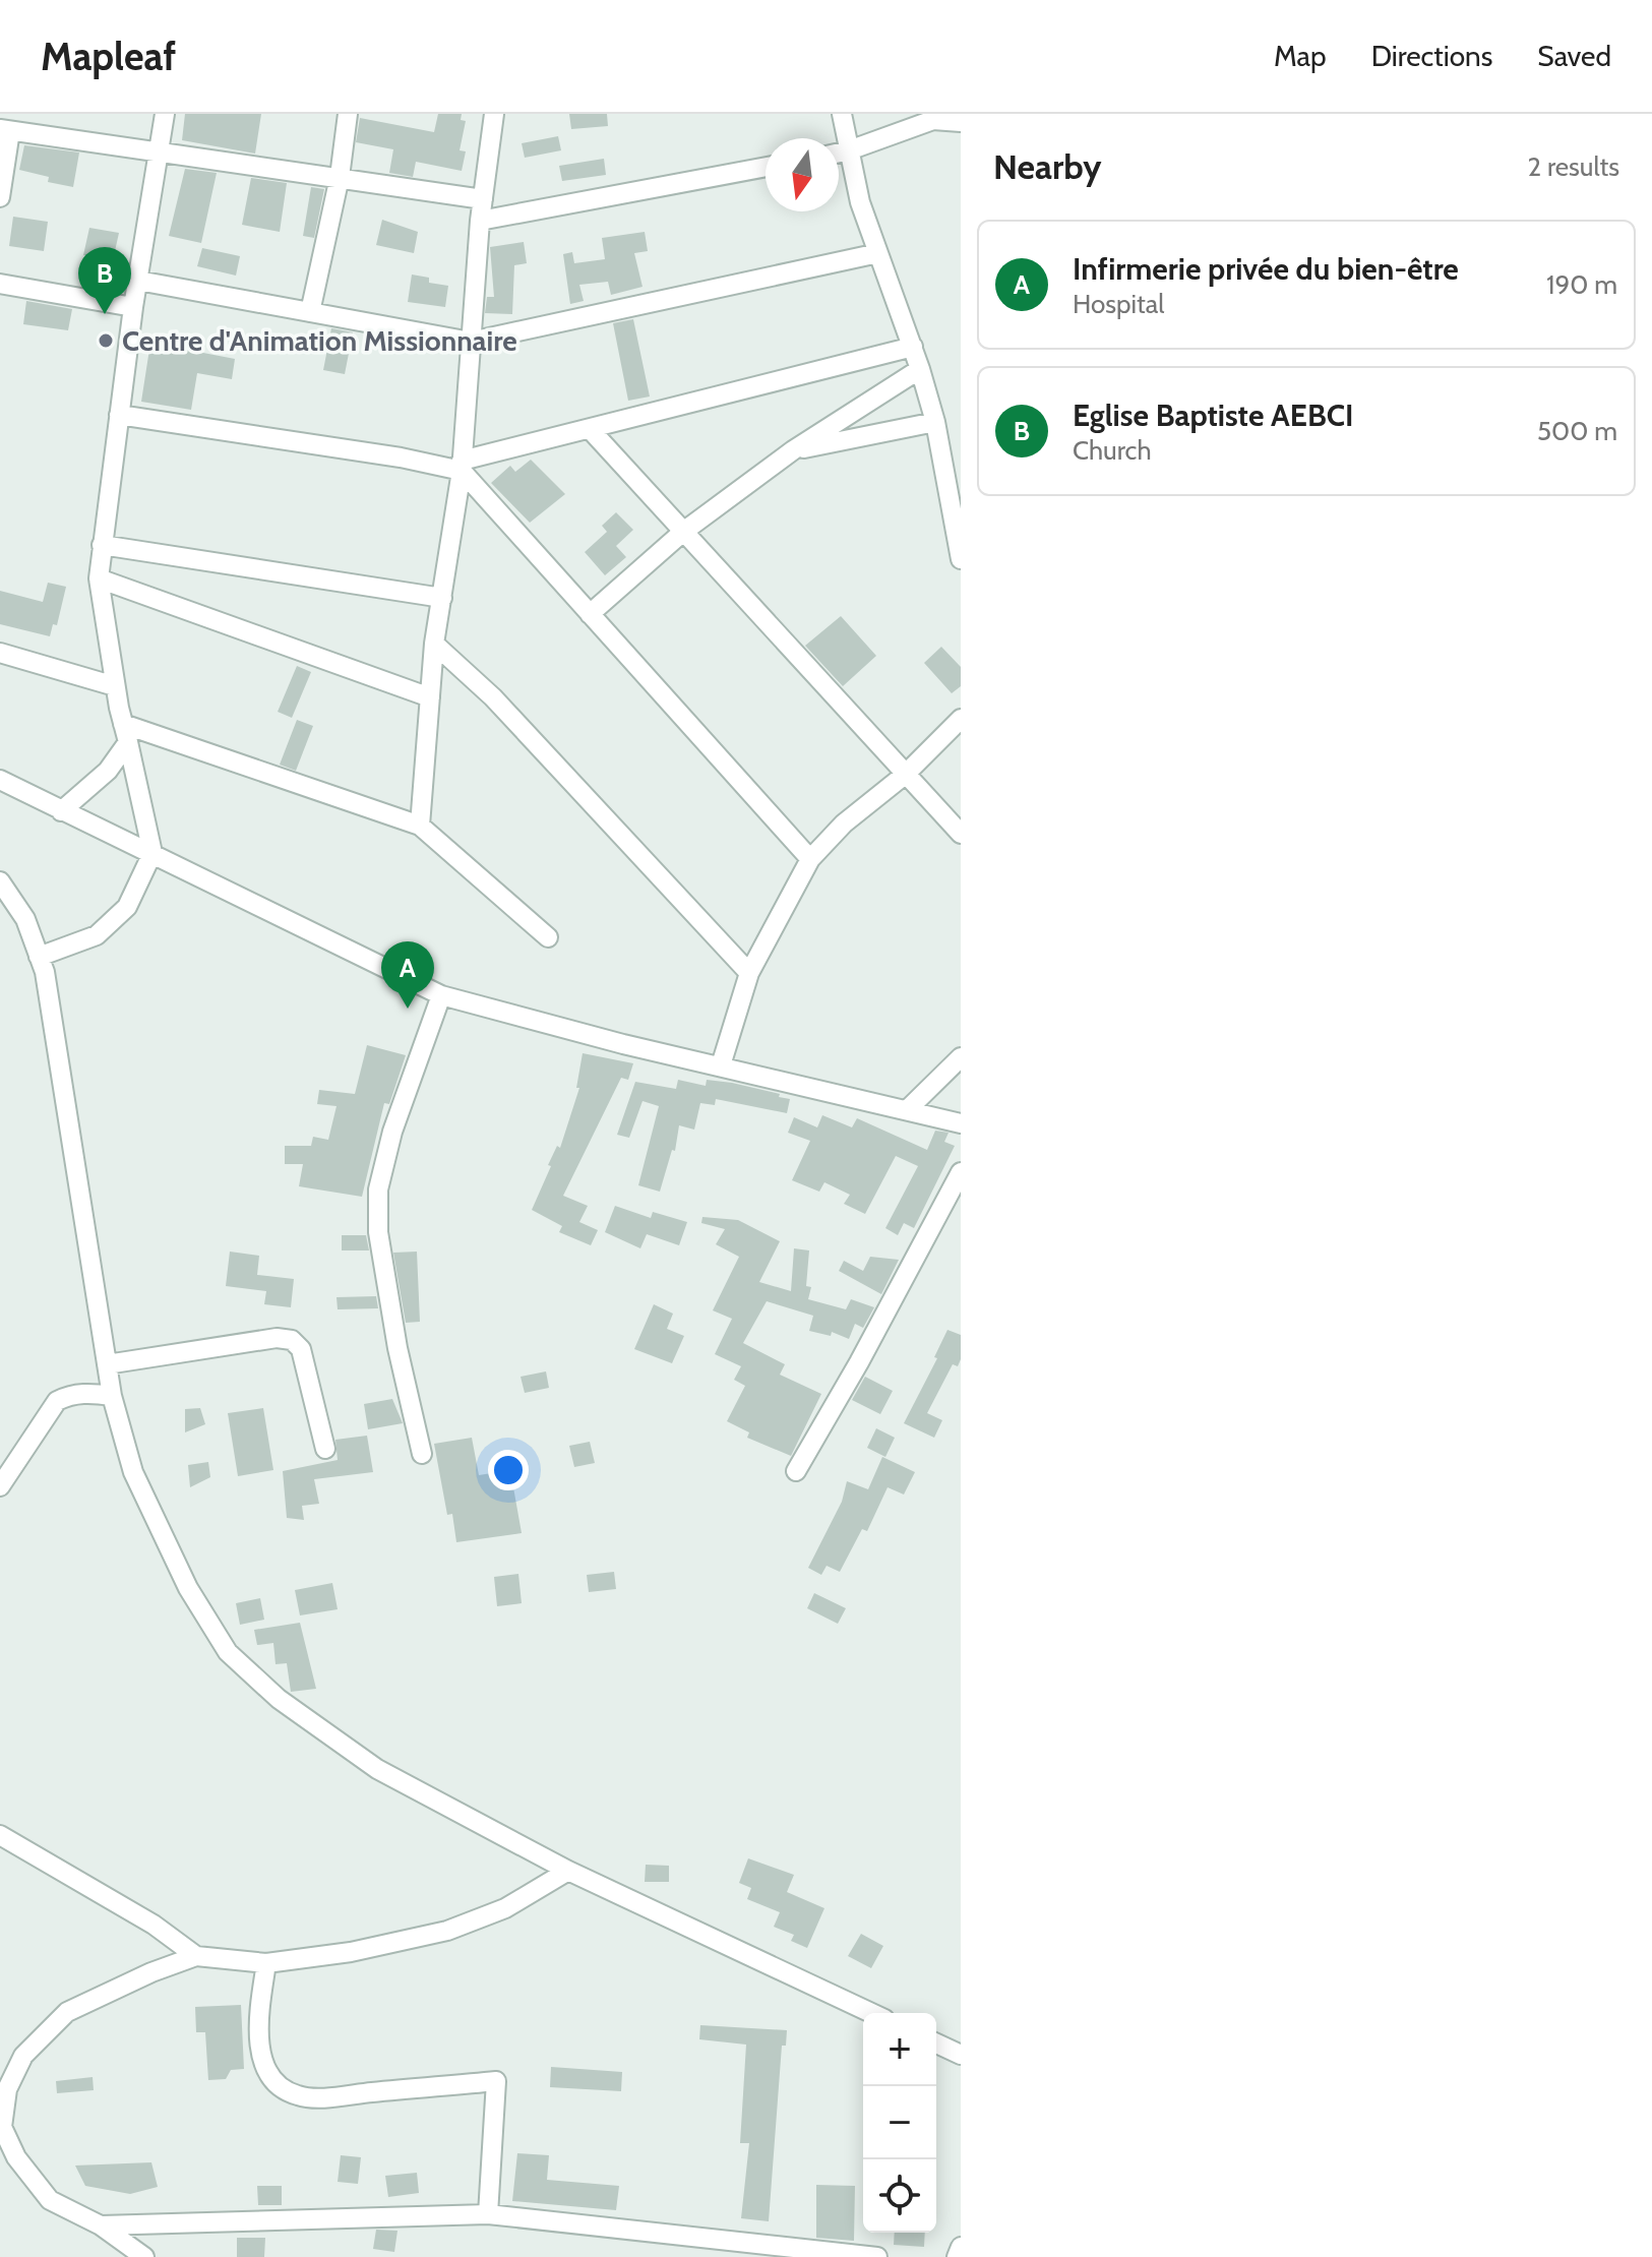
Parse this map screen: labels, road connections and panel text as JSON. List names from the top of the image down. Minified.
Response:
{"places":["Centre d'Animation Missionnaire"],"north":"bottom","page":{"header":"Mapleaf","nav":["Map","Directions","Saved"],"heading":["Nearby","2 results"],"list":[{"mark":"A","name":"Infirmerie privée du bien-être","note":"Hospital","value":"190 m"},{"mark":"B","name":"Eglise Baptiste AEBCI","note":"Church","value":"500 m"}],"pins":["B","A"],"map_buttons":["+","−"]}}
